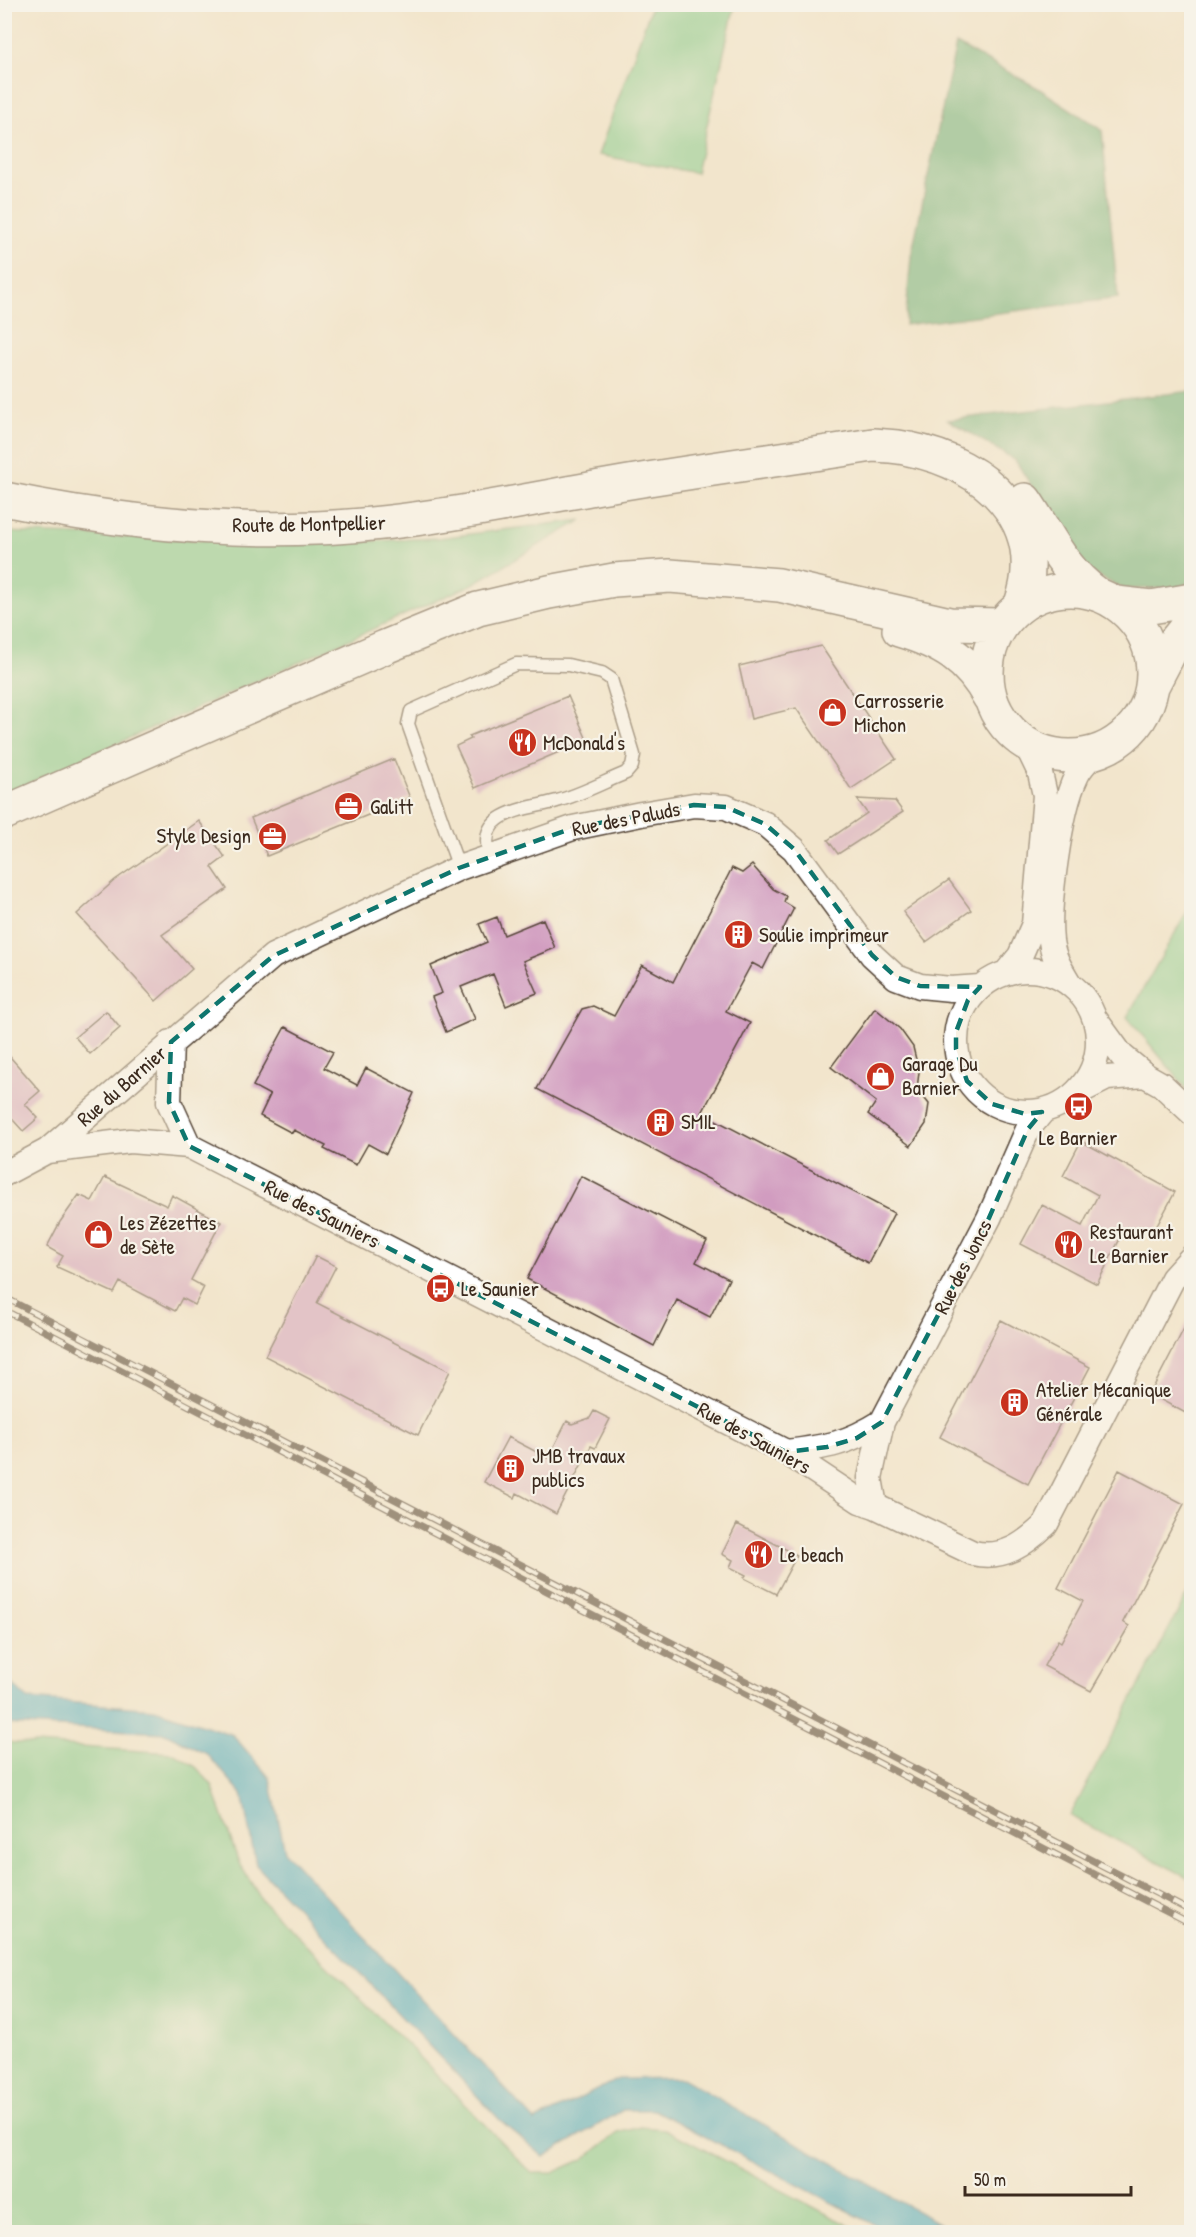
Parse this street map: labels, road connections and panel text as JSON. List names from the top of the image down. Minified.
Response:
{"streets":{"main road":["Route de Montpellier"],"street":["Rue des Paluds","Rue du Barnier","Rue des Sauniers","Rue des Joncs"]},"crossings":[["Rue des Paluds","Rue du Barnier"],["Rue des Paluds","Rue des Joncs"],["Rue du Barnier","Rue des Sauniers"],["Rue des Sauniers","Rue des Joncs"]],"places":{"shop":["Carrosserie Michon","Garage Du Barnier","Les Zézettes de Sète"],"restaurant":["McDonald's","Restaurant Le Barnier","Le beach"],"office":["Galitt","Style Design"],"building":["Soulie imprimeur","SMIL","Atelier Mécanique Générale","JMB travaux publics"],"bus stop":["Le Barnier","Le Saunier"]},"scale_bar":"50 m"}
